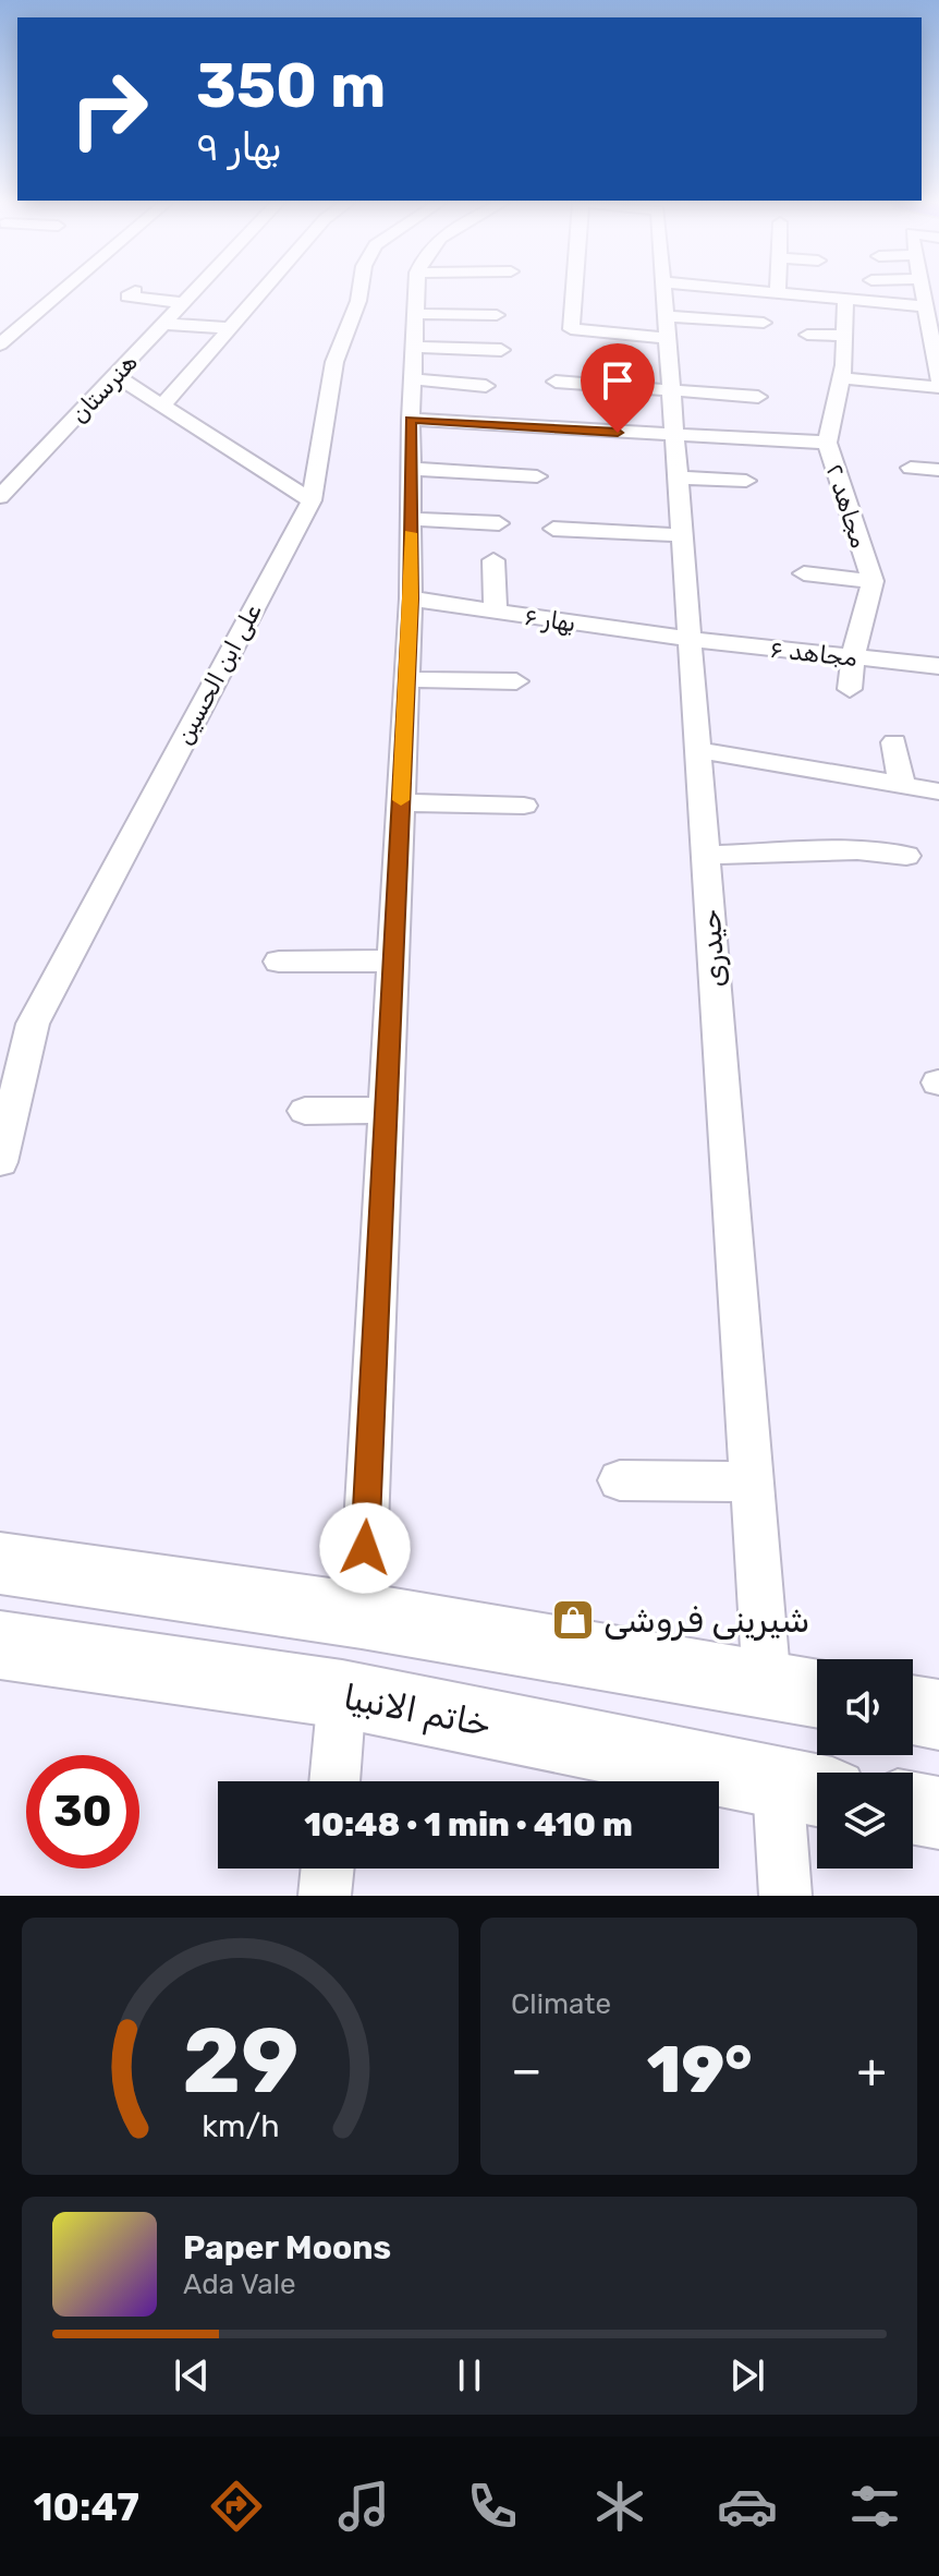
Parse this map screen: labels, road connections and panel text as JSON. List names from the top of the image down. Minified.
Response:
{"streets":{"main road":["خاتم الانبیا"],"street":["هنرستان","مجاهد ۲","بهار ۶","مجاهد ۶","علی ابن الحسین","حیدری"]},"crossings":[["مجاهد ۲","مجاهد ۶"],["بهار ۶","مجاهد ۶"],["بهار ۶","حیدری"],["مجاهد ۶","حیدری"]],"places":{"shop":["شیرینی فروشی"]},"page":{"turn":["350 m","بهار ۹"],"limit":"30","trip":"10:48 · 1 min · 410 m","tile":"Climate","heat":["−","19°","+"],"song":["Paper Moons","Ada Vale"],"tabs":"10:47","gauge":["29","km/h"]}}
